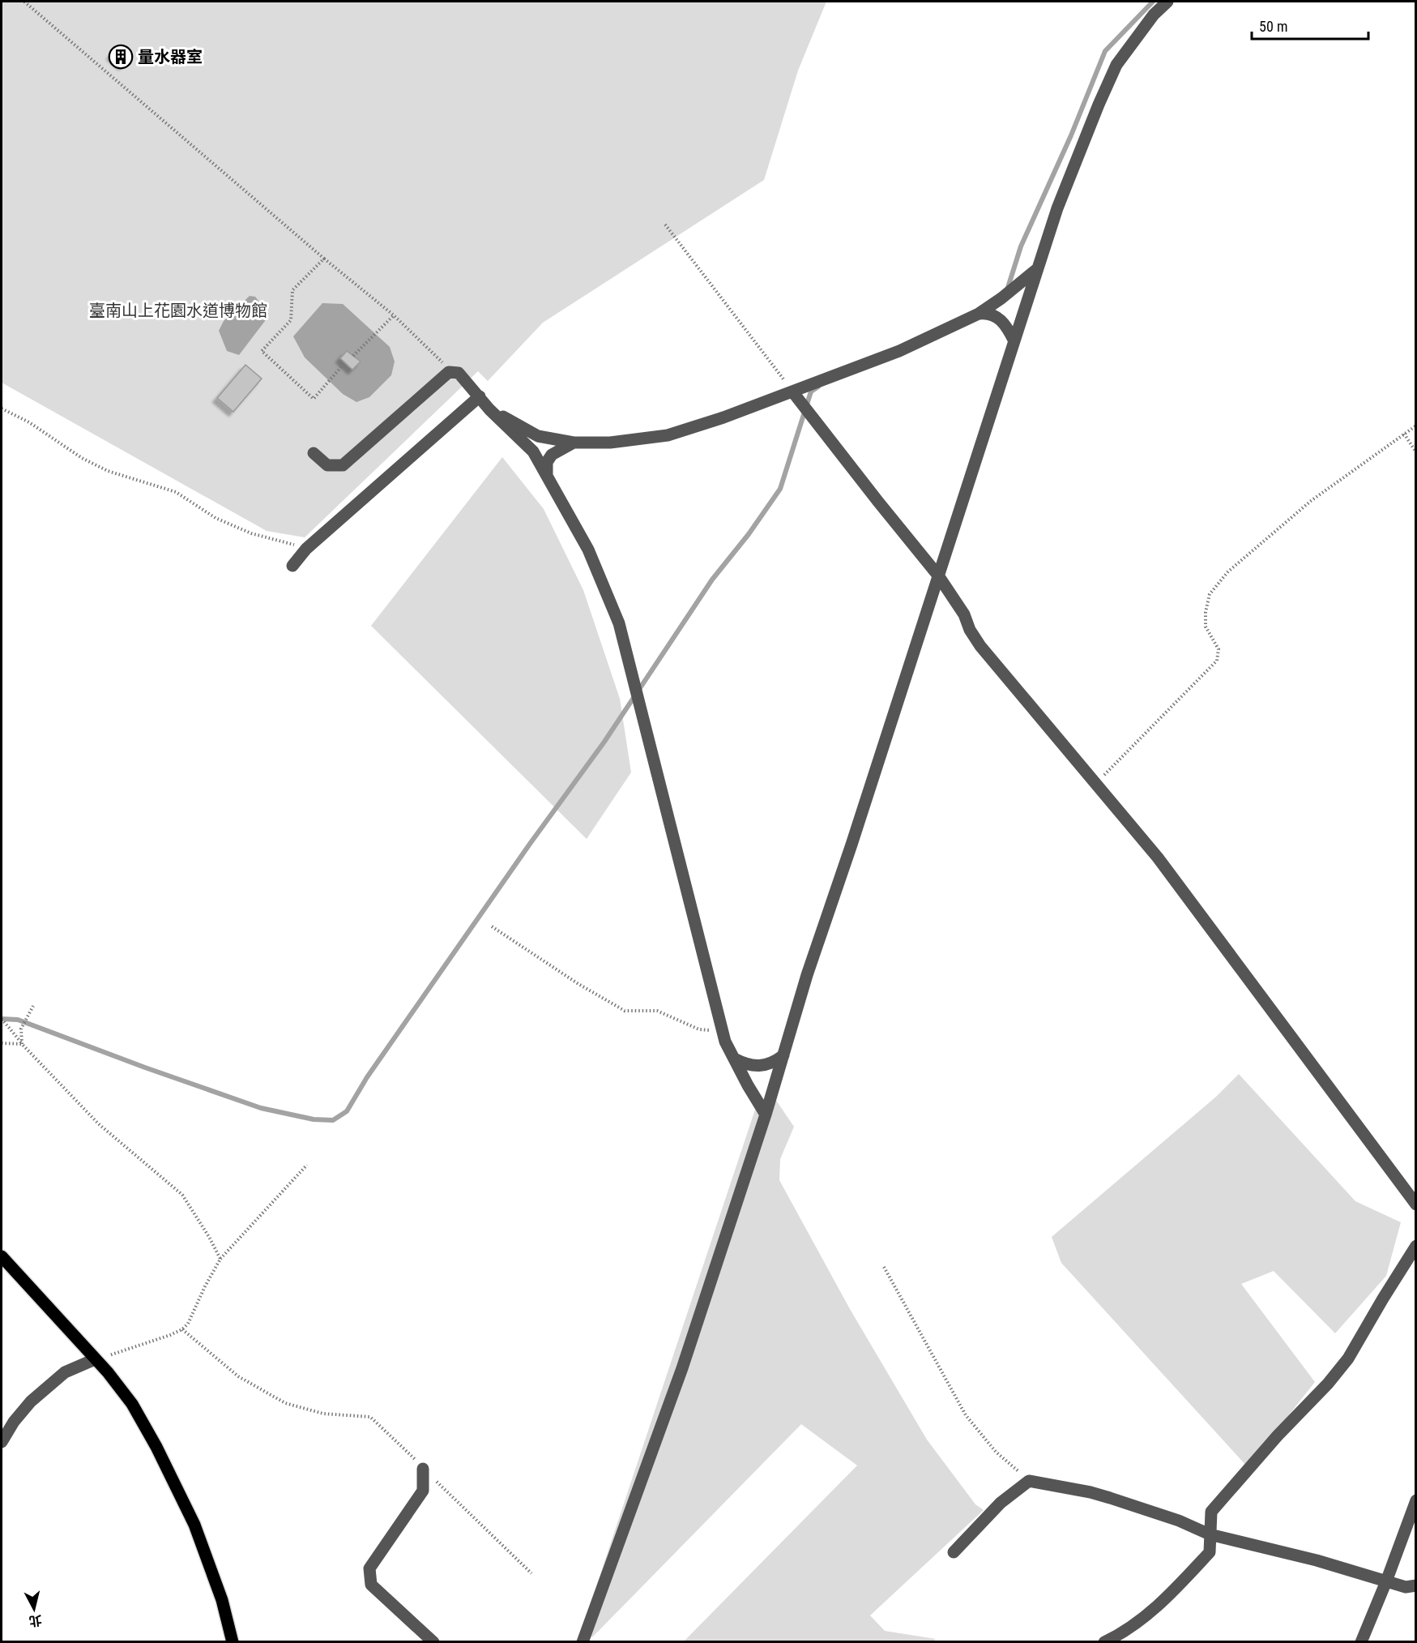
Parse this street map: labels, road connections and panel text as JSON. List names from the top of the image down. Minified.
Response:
{"parks":["臺南山上花園水道博物館"],"places":{"building":["量水器室"]},"scale_bar":"50 m","north":"bottom"}
